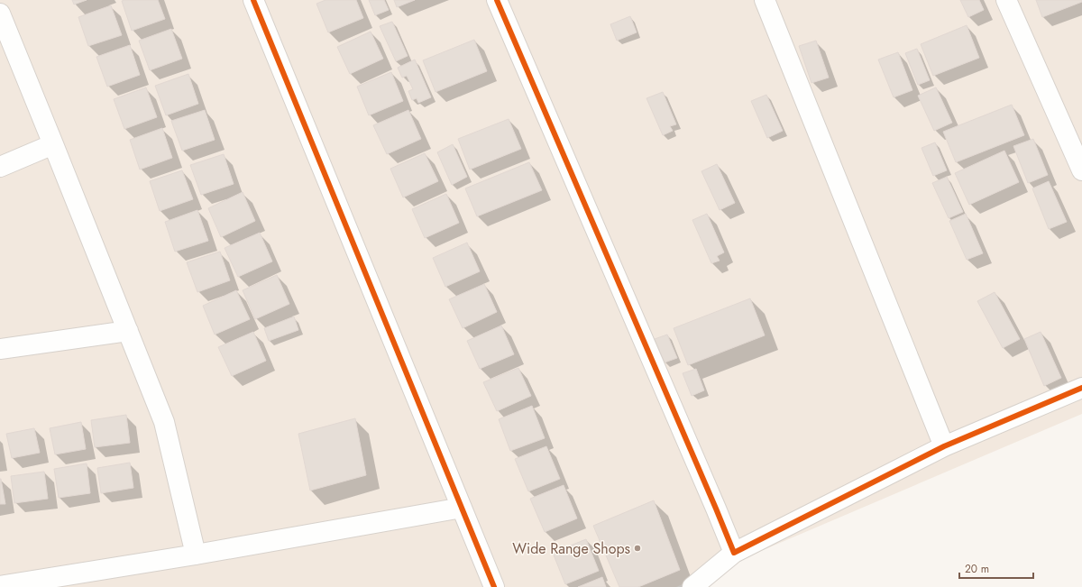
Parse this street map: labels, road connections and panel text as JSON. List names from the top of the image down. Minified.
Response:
{"places":["Wide Range Shops"],"scale_bar":"20 m"}
